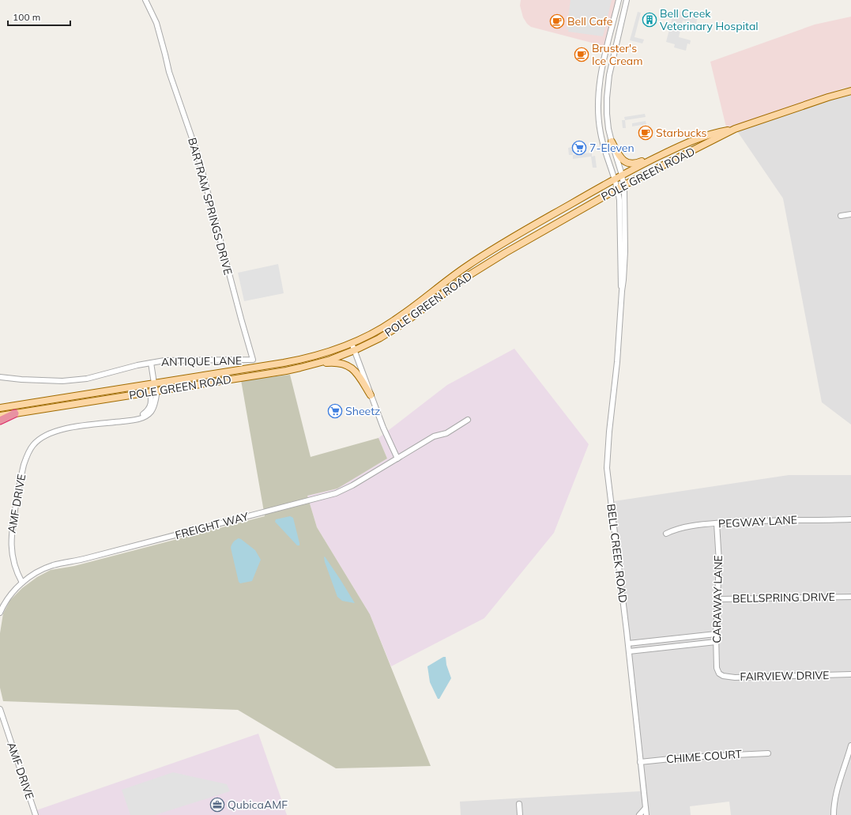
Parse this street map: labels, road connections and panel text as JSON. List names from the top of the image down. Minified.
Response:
{"streets":{"main road":["POLE GREEN ROAD"],"street":["BARTRAM SPRINGS DRIVE","ANTIQUE LANE","AMF DRIVE","PEGWAY LANE","FREIGHT WAY","BELL CREEK ROAD","BELLSPRING DRIVE","CARAWAY LANE","FAIRVIEW DRIVE","CHIME COURT"]},"crossings":[["POLE GREEN ROAD","ANTIQUE LANE"],["POLE GREEN ROAD","AMF DRIVE"],["POLE GREEN ROAD","BELL CREEK ROAD"],["BARTRAM SPRINGS DRIVE","ANTIQUE LANE"],["AMF DRIVE","FREIGHT WAY"],["PEGWAY LANE","CARAWAY LANE"],["BELL CREEK ROAD","CHIME COURT"],["BELLSPRING DRIVE","CARAWAY LANE"],["CARAWAY LANE","FAIRVIEW DRIVE"]],"places":{"building":["Bell Creek Veterinary Hospital"],"cafe":["Bell Cafe","Bruster's Ice Cream","Starbucks"],"supermarket":["7-Eleven","Sheetz"],"office":["QubicaAMF"]},"scale_bar":"100 m"}
